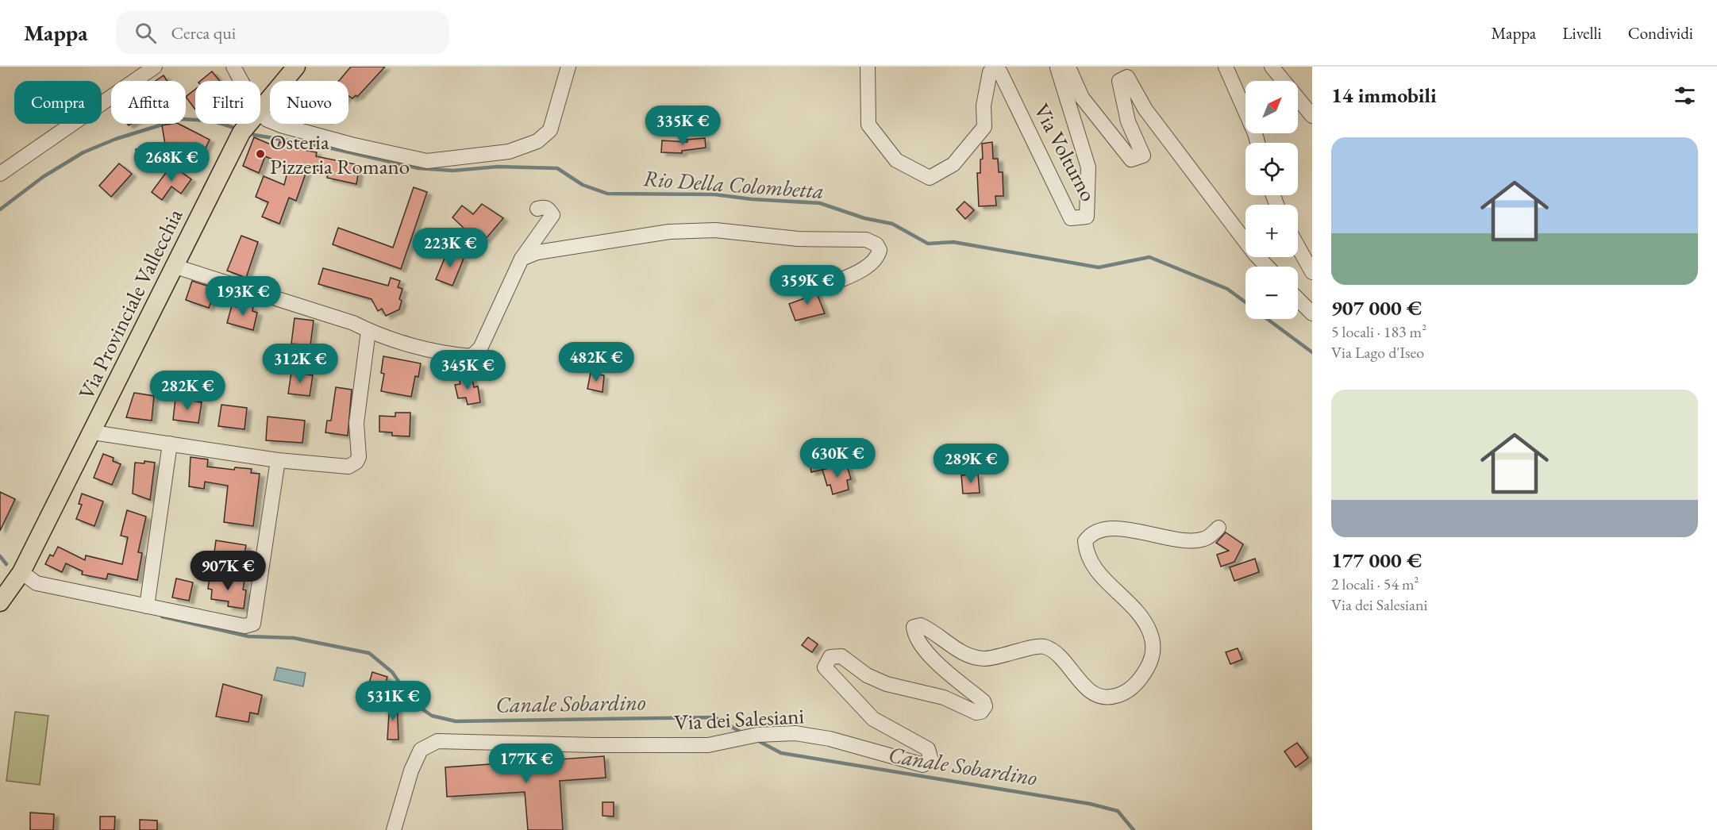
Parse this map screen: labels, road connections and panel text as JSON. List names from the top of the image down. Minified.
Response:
{"streets":{"main road":["Via Provinciale Vallecchia"],"street":["Via Volturno","Via dei Salesiani"]},"water":["Rio Della Colombetta","Canale Sobardino"],"places":["Osteria Pizzeria Romano"],"north":"top right","page":{"header":"Mappa","search":"Cerca qui","nav":["Mappa","Livelli","Condividi"],"heading":"14 immobili","map_buttons":["+","−"],"chip":["Compra","Affitta","Filtri","Nuovo"],"price":["335K €","268K €","223K €","359K €","193K €","482K €","312K €","345K €","282K €","630K €","289K €","907K €","531K €","177K €"],"list":[{"name":"907 000 €","note":"5 locali · 183 m² · Via Lago d'Iseo"},{"name":"177 000 €","note":"2 locali · 54 m² · Via dei Salesiani"}]}}
